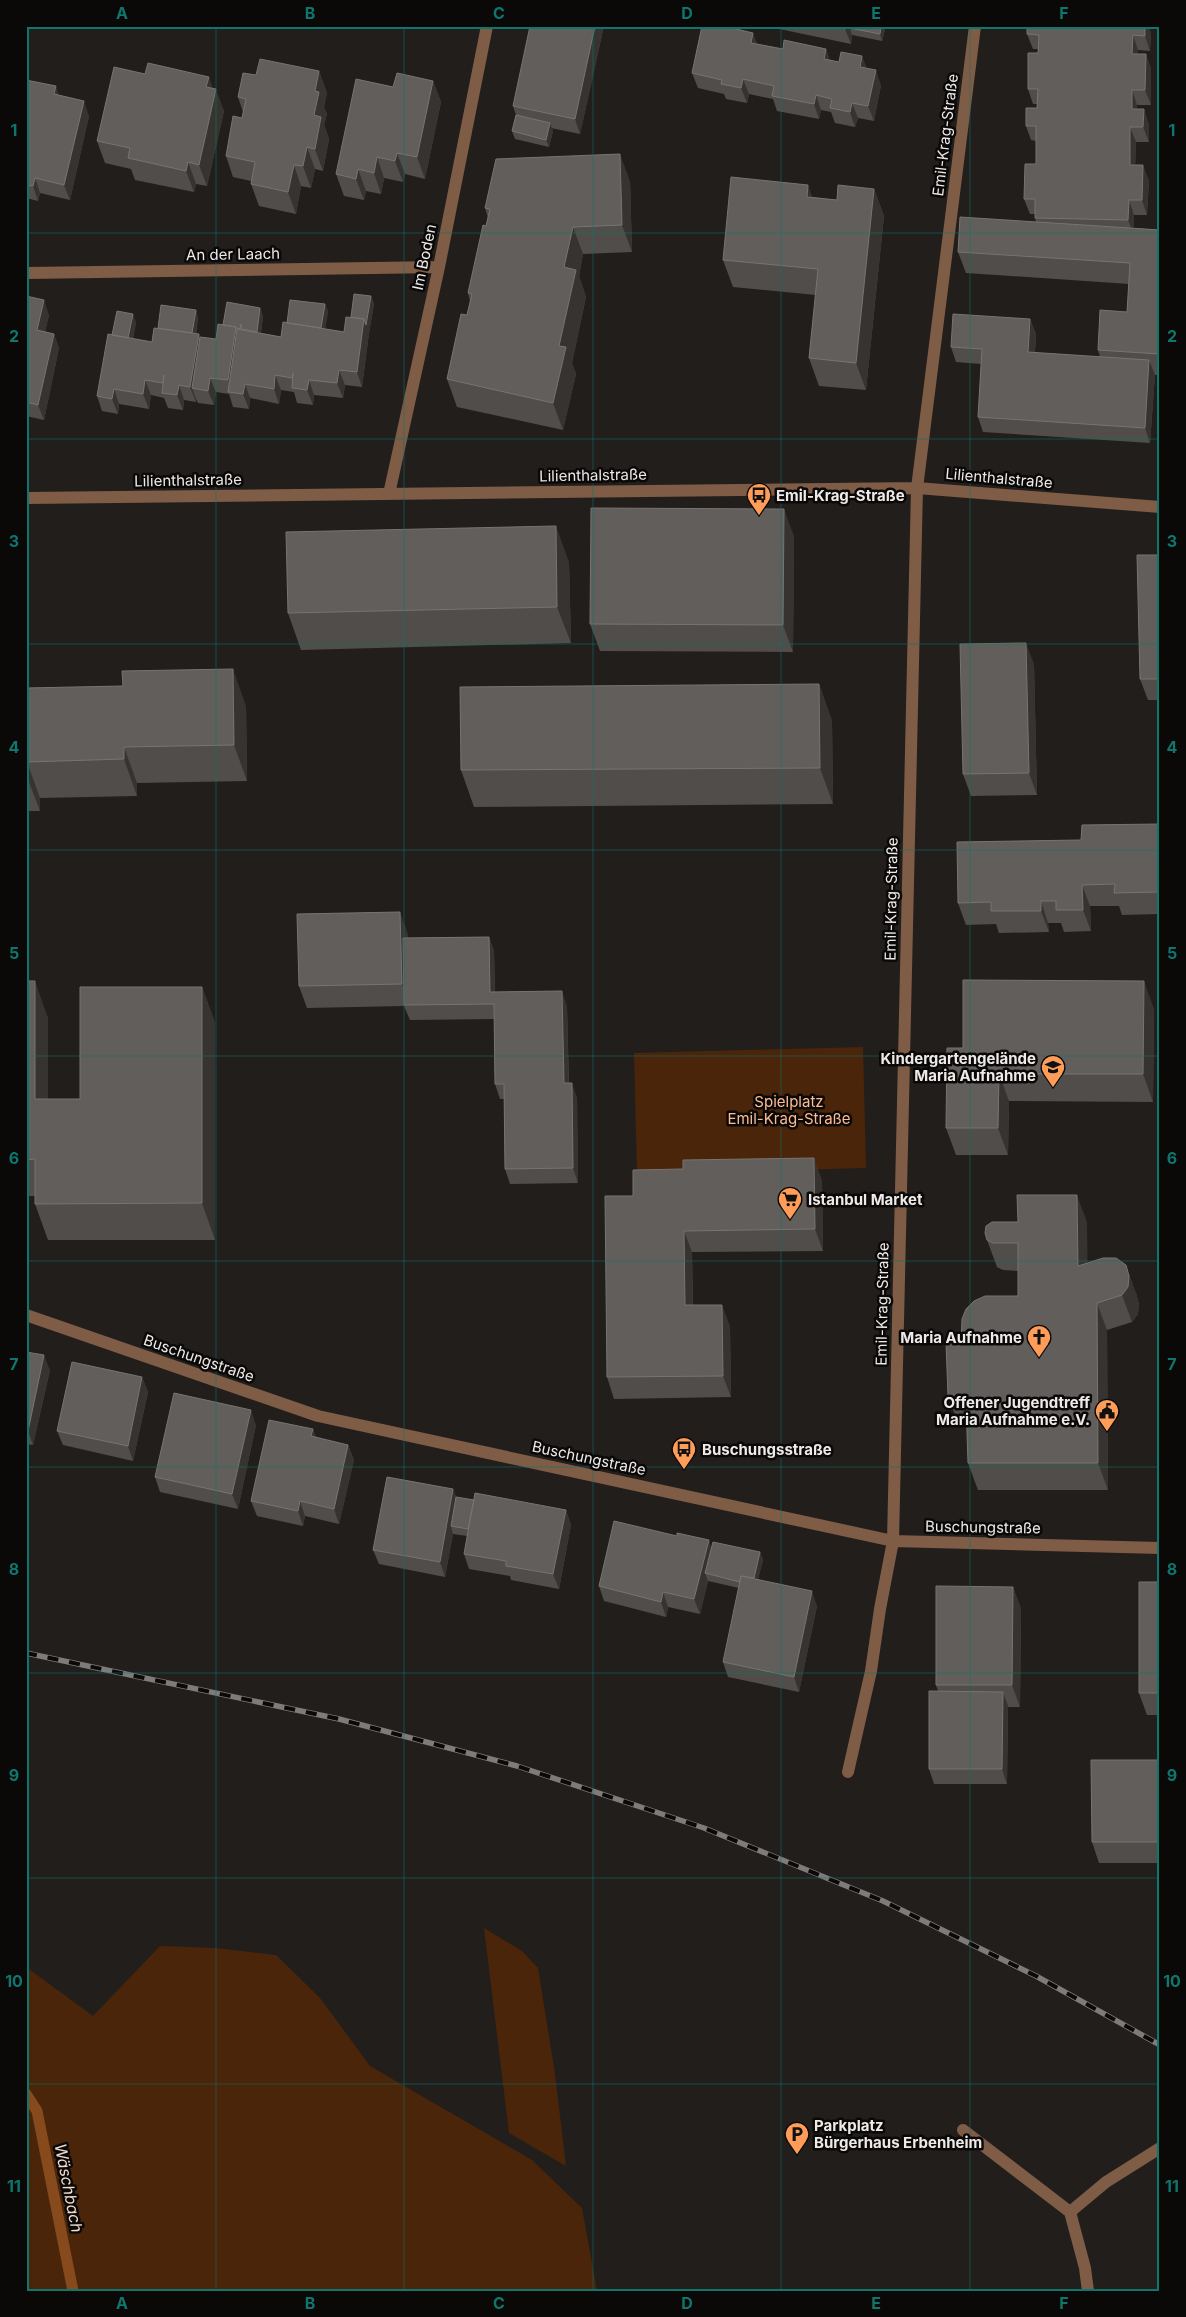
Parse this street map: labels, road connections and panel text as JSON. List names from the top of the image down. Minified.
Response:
{"streets":{"street":["Emil-Krag-Straße","An der Laach","Im Boden","Lilienthalstraße","Buschungstraße"]},"crossings":[["Emil-Krag-Straße","Lilienthalstraße"],["Emil-Krag-Straße","Buschungstraße"],["An der Laach","Im Boden"],["Im Boden","Lilienthalstraße"]],"water":["Wäschbach"],"parks":["Spielplatz Emil-Krag-Straße"],"places":{"bus stop":["Emil-Krag-Straße","Buschungsstraße"],"school or university":["Kindergartengelände Maria Aufnahme"],"supermarket":["Istanbul Market"],"church":["Maria Aufnahme"],"public building":["Offener Jugendtreff Maria Aufnahme e.V."],"parking":["Parkplatz Bürgerhaus Erbenheim"]},"grid":{"columns":["A","B","C","D","E","F"],"rows":["1","2","3","4","5","6","7","8","9","10","11"]}}
